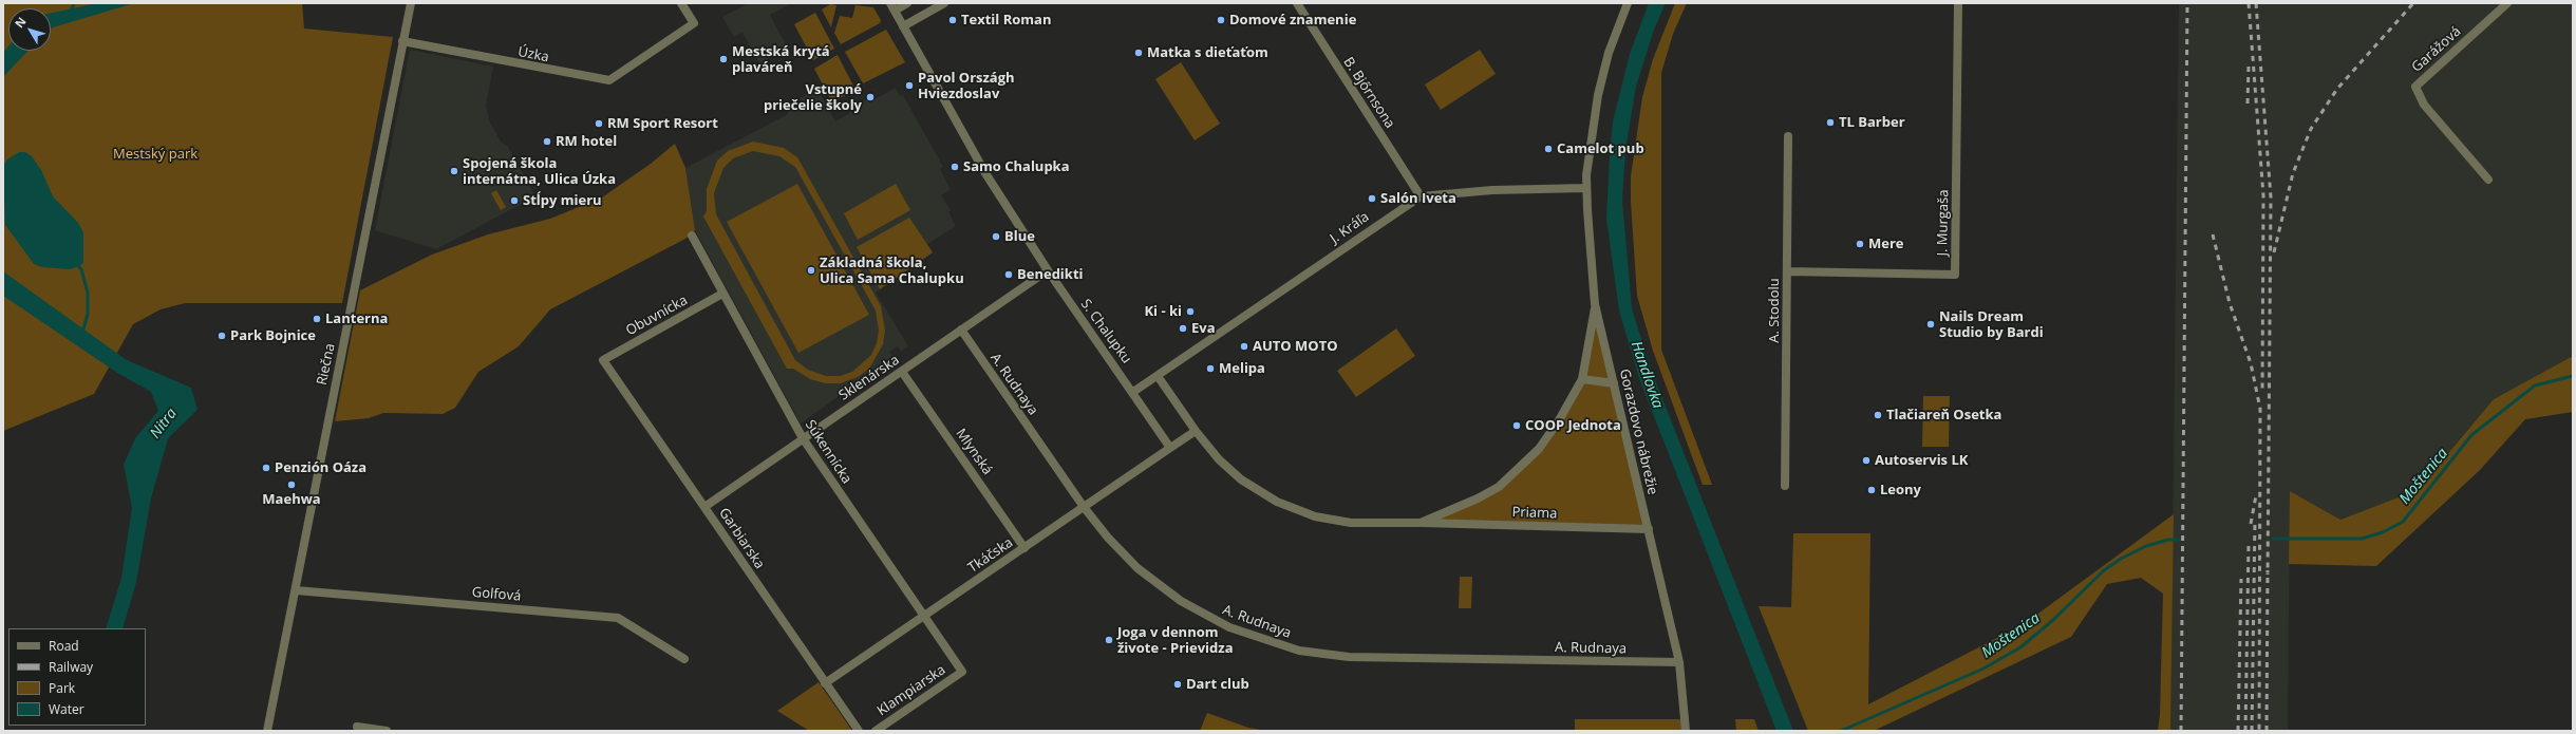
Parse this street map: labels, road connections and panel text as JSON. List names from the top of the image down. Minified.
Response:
{"streets":{"street":["Garážová","Úzka","B. Bjőrnsona","J. Murgaša","J. Kráľa","A. Stodolu","Obuvnícka","S. Chalupku","Riečna","Sklenárska","A. Rudnaya","Gorazdovo nábrežie","Súkennícka","Mlynská","Priama","Garbiarska","Tkáčska","Golfová","Klampiarska"]},"crossings":[["Úzka","Riečna"],["B. Bjőrnsona","J. Kráľa"],["J. Murgaša","A. Stodolu"],["J. Kráľa","Gorazdovo nábrežie"],["Obuvnícka","Súkennícka"],["Obuvnícka","Garbiarska"],["S. Chalupku","Sklenárska"],["S. Chalupku","Tkáčska"],["Riečna","Golfová"],["Sklenárska","A. Rudnaya"],["Sklenárska","Súkennícka"],["Sklenárska","Mlynská"],["Sklenárska","Garbiarska"],["A. Rudnaya","Gorazdovo nábrežie"],["A. Rudnaya","Tkáčska"],["Gorazdovo nábrežie","Priama"],["Súkennícka","Tkáčska"],["Súkennícka","Klampiarska"],["Mlynská","Tkáčska"],["Garbiarska","Tkáčska"]],"water":["Handlovka","Nitra","Moštenica"],"parks":["Mestský park"],"places":["Textil Roman","Domové znamenie","Matka s dieťaťom","Mestská krytá plaváreň","Pavol Országh Hviezdoslav","Vstupné priečelie školy","TL Barber","RM Sport Resort","RM hotel","Camelot pub","Samo Chalupka","Spojená škola internátna, Ulica Úzka","Salón Iveta","Stĺpy mieru","Blue","Mere","Základná škola, Ulica Sama Chalupku","Benedikti","Ki - ki","Lanterna","Nails Dream Studio by Bardi","Eva","Park Bojnice","AUTO MOTO","Melipa","Tlačiareň Osetka","COOP Jednota","Autoservis LK","Penzión Oáza","Maehwa","Leony","Joga v dennom živote - Prievidza","Dart club"],"legend":["Road","Railway","Park","Water"],"north":"top left"}
